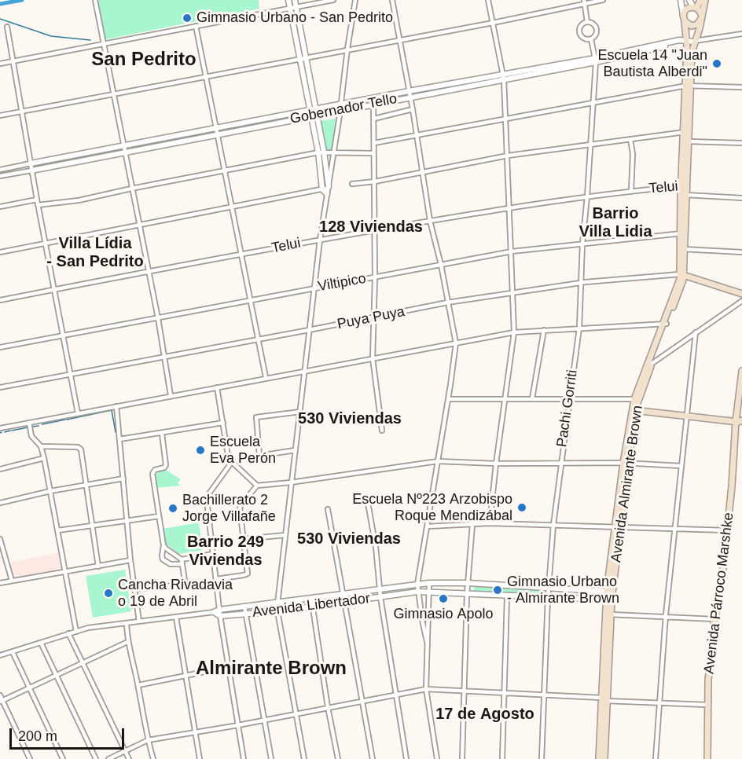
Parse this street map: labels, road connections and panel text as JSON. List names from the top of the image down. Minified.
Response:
{"streets":{"main road":["Puya Puya","Avenida Almirante Brown","Avenida Párroco Marshke"],"street":["Gobernador Tello","Telui","Viltipico","Pachi Gorriti","Avenida Libertador"]},"crossings":[["Gobernador Tello","Pachi Gorriti"],["Gobernador Tello","Avenida Almirante Brown"],["Telui","Pachi Gorriti"],["Telui","Avenida Almirante Brown"],["Viltipico","Pachi Gorriti"],["Viltipico","Avenida Almirante Brown"],["Puya Puya","Pachi Gorriti"],["Puya Puya","Avenida Almirante Brown"],["Pachi Gorriti","Avenida Libertador"],["Avenida Almirante Brown","Avenida Libertador"]],"districts":["San Pedrito","Barrio Villa Lidia","128 Viviendas","Villa Lídia - San Pedrito","530 Viviendas","530 Viviendas","Barrio 249 Viviendas","Almirante Brown","17 de Agosto"],"places":["Gimnasio Urbano - San Pedrito","Escuela 14 \"Juan Bautista Alberdi\"","Escuela Eva Perón","Escuela Nº223 Arzobispo Roque Mendizábal","Bachillerato 2 Jorge Villafañe","Gimnasio Urbano - Almirante Brown","Cancha Rivadavia o 19 de Abril","Gimnasio Apolo"],"scale_bar":"200 m"}
